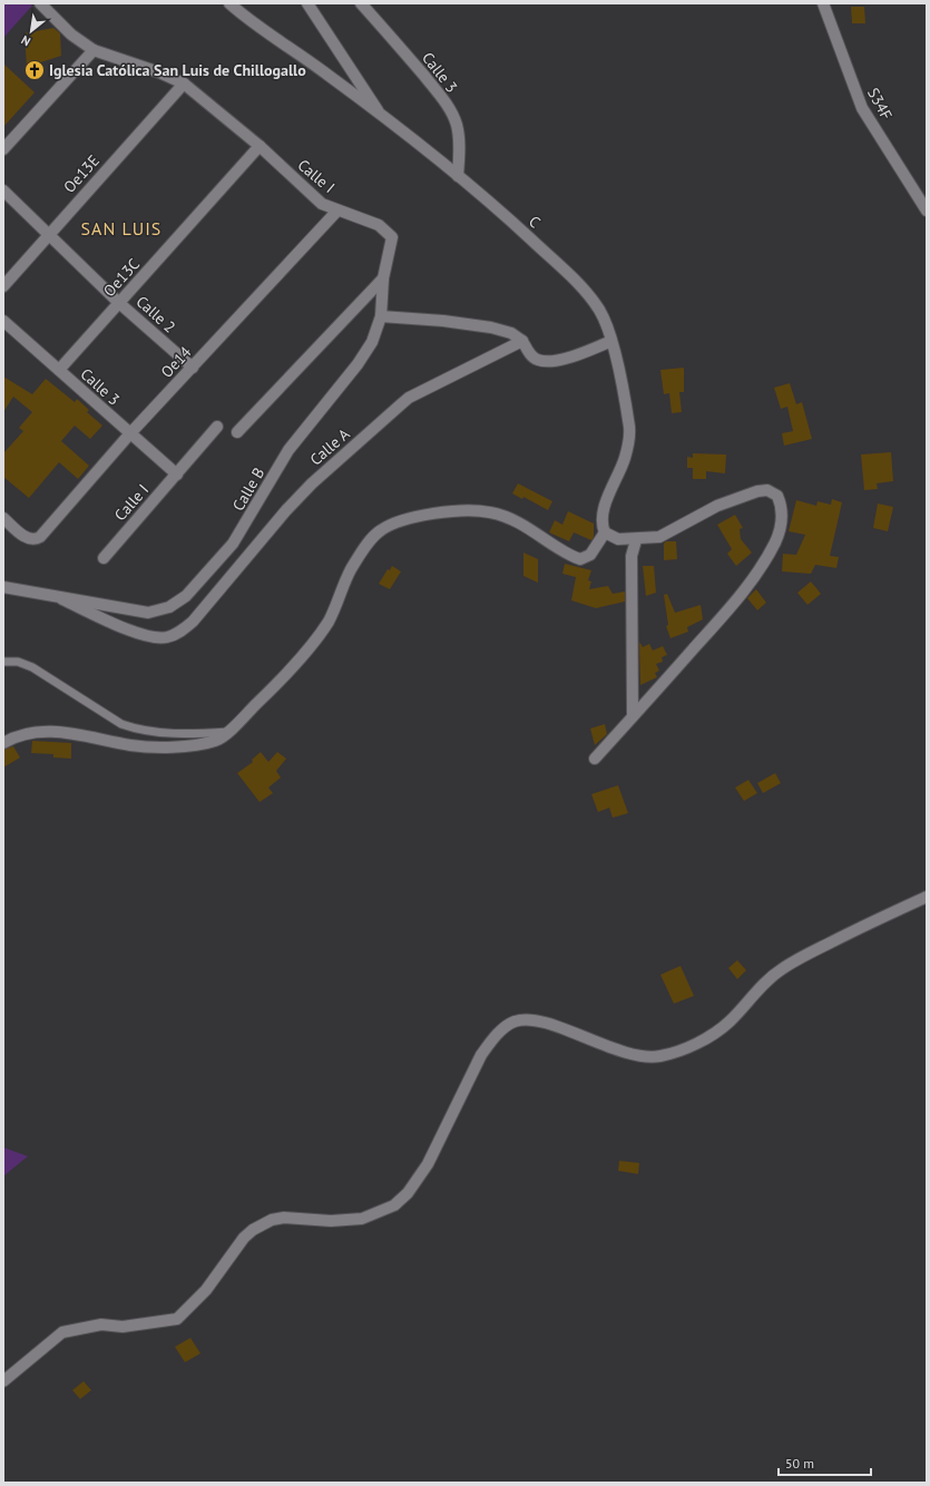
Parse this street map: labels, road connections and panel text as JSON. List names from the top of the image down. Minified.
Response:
{"streets":{"street":["Calle 3","S34F","Oe13E","Calle I","C","Oe13C","Calle 2","Oe14","Calle A","Calle B"]},"crossings":[["Calle 3","Calle I"],["Calle 3","C"],["Calle 3","Oe13C"],["Calle 3","Oe14"],["Oe13E","Calle I"],["Oe13E","Calle 2"],["Calle I","Oe13C"],["Calle I","Oe14"],["Calle I","Calle B"],["Oe13C","Calle 2"],["Calle 2","Oe14"],["Calle A","Calle B"]],"districts":["SAN LUIS"],"places":{"church":["Iglesia Católica San Luis de Chillogallo"]},"scale_bar":"50 m","north":"bottom left"}
